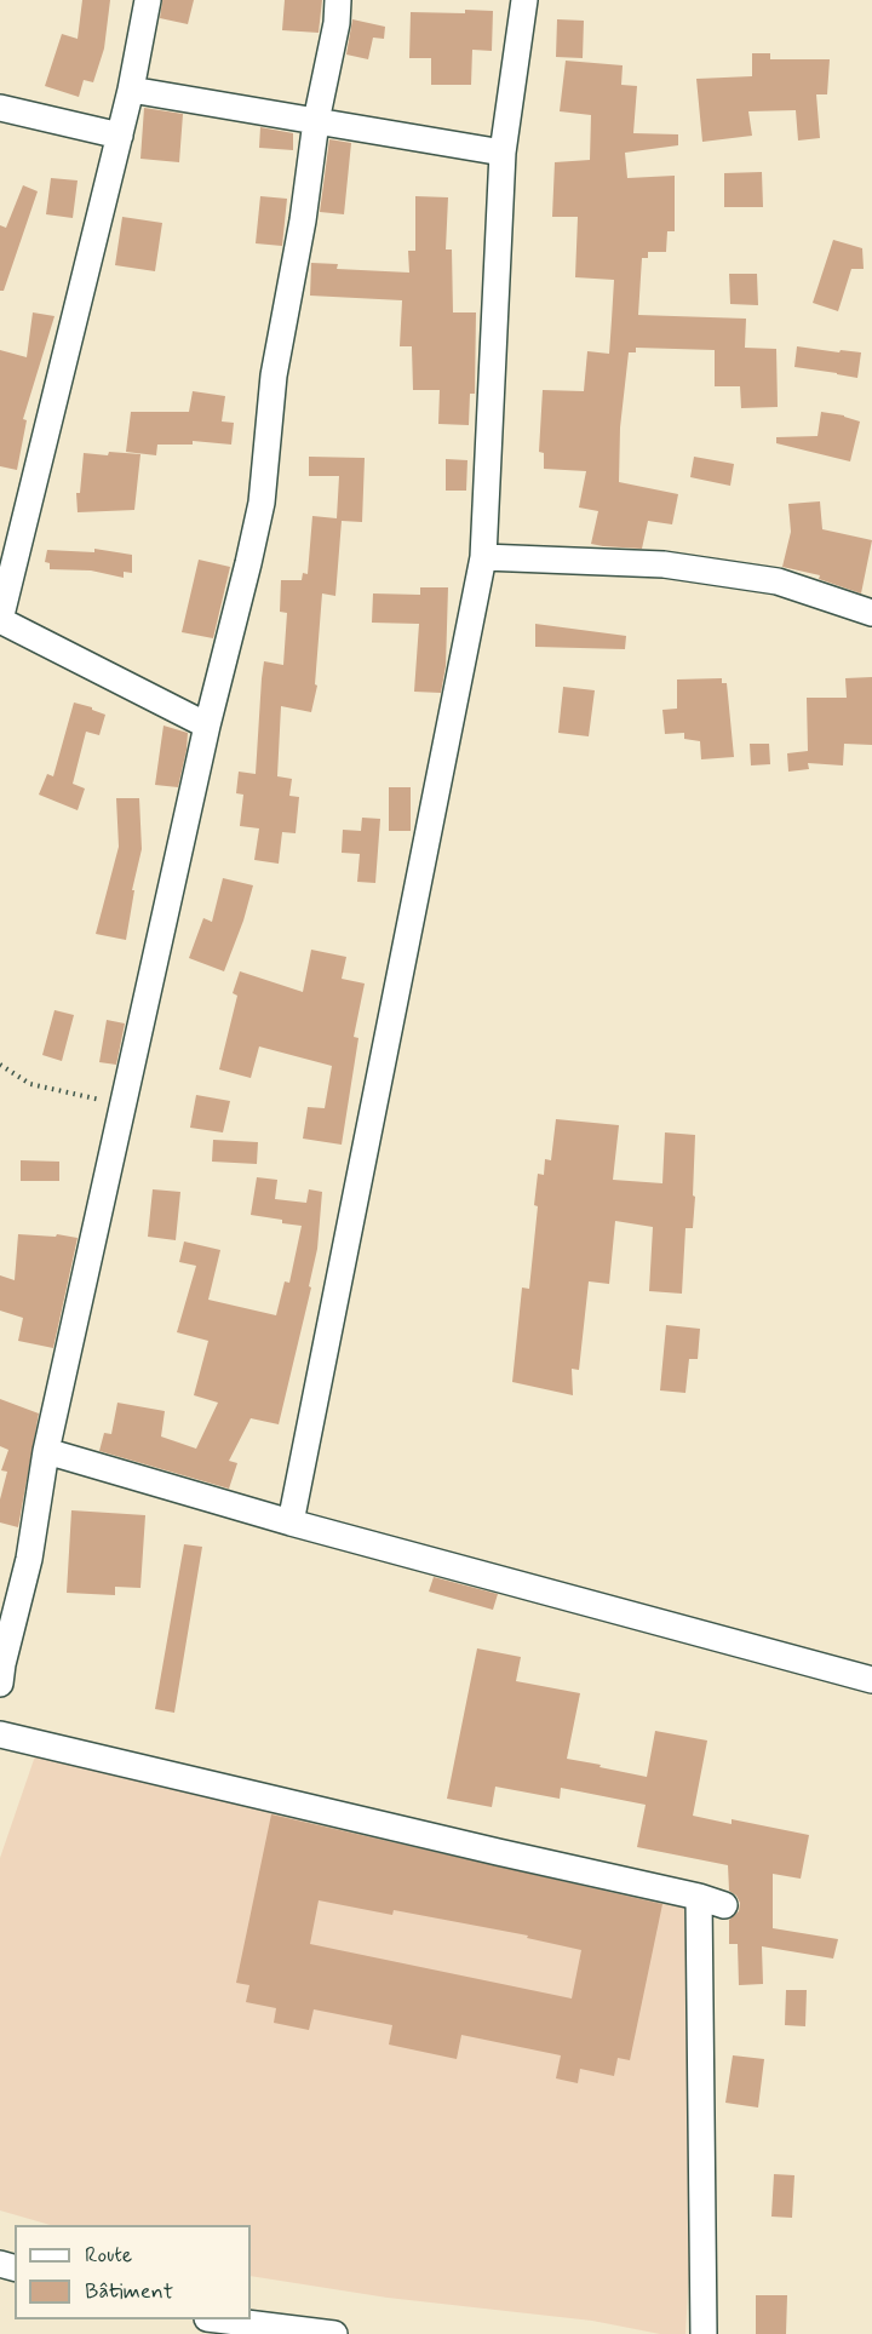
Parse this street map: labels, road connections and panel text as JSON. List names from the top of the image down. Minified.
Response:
{"legend":["Route","Bâtiment"]}
